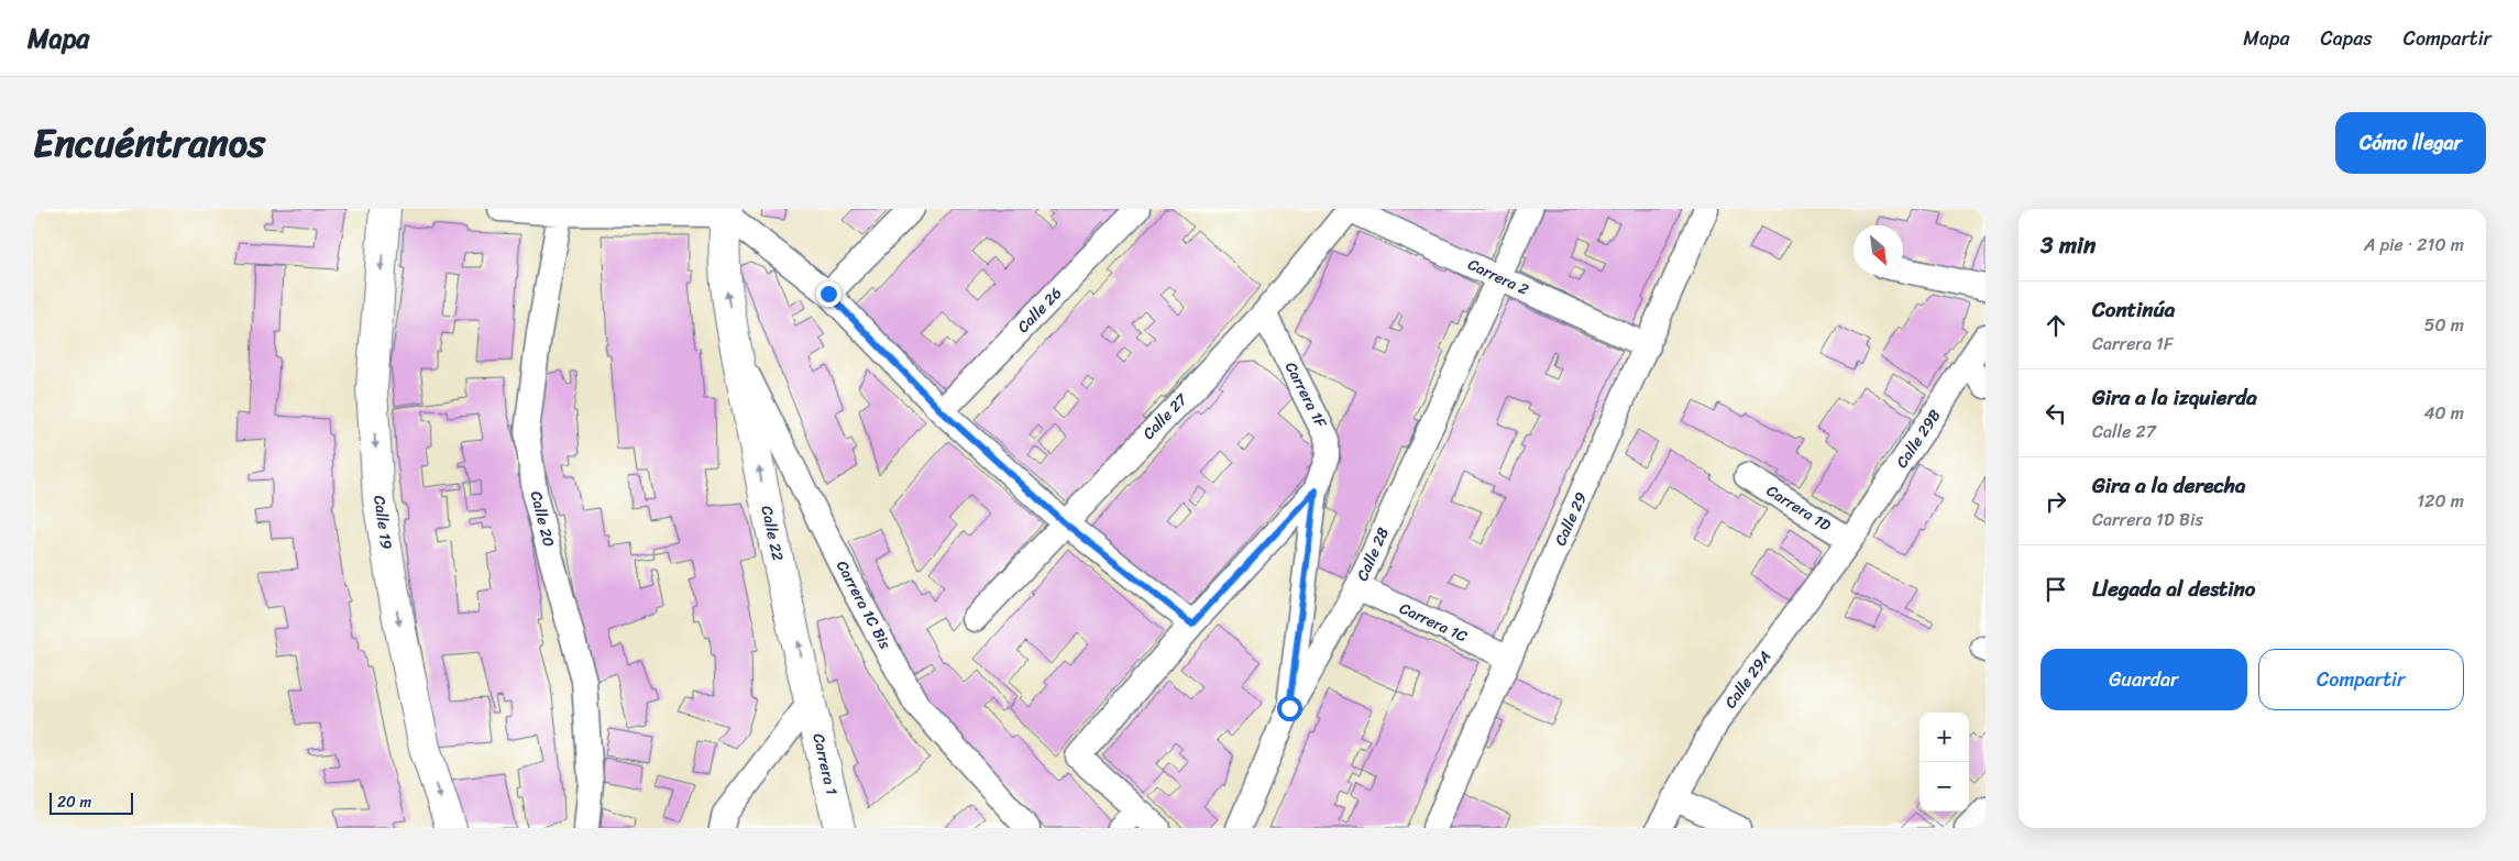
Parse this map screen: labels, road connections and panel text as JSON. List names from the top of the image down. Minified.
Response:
{"streets":{"main road":["Calle 19","Calle 22","Carrera 1"],"street":["Carrera 2","Calle 26","Carrera 1F","Calle 27","Calle 29B","Carrera 1D","Calle 20","Calle 29","Calle 28","Carrera 1C Bis","Carrera 1C","Calle 29A"]},"crossings":[["Carrera 2","Calle 27"],["Carrera 2","Calle 29"],["Carrera 2","Calle 28"],["Carrera 1F","Calle 27"],["Carrera 1F","Calle 28"],["Calle 29B","Carrera 1D"],["Calle 29B","Calle 29A"],["Carrera 1D","Calle 29A"],["Calle 29","Carrera 1C"],["Calle 22","Carrera 1C Bis"],["Calle 22","Carrera 1"],["Calle 28","Carrera 1C"]],"one_way":["Calle 19","Calle 22"],"scale_bar":"20 m","north":"bottom right","page":{"header":"Mapa","nav":["Mapa","Capas","Compartir"],"title":"Encuéntranos","buttons":["Cómo llegar",["Guardar","Compartir"]],"heading":["3 min","A pie · 210 m"],"list":[["Continúa","Carrera 1F","50 m"],["Gira a la izquierda","Calle 27","40 m"],["Gira a la derecha","Carrera 1D Bis","120 m"],"Llegada al destino"],"map_buttons":["+","−"],"scale":"20 m"}}
